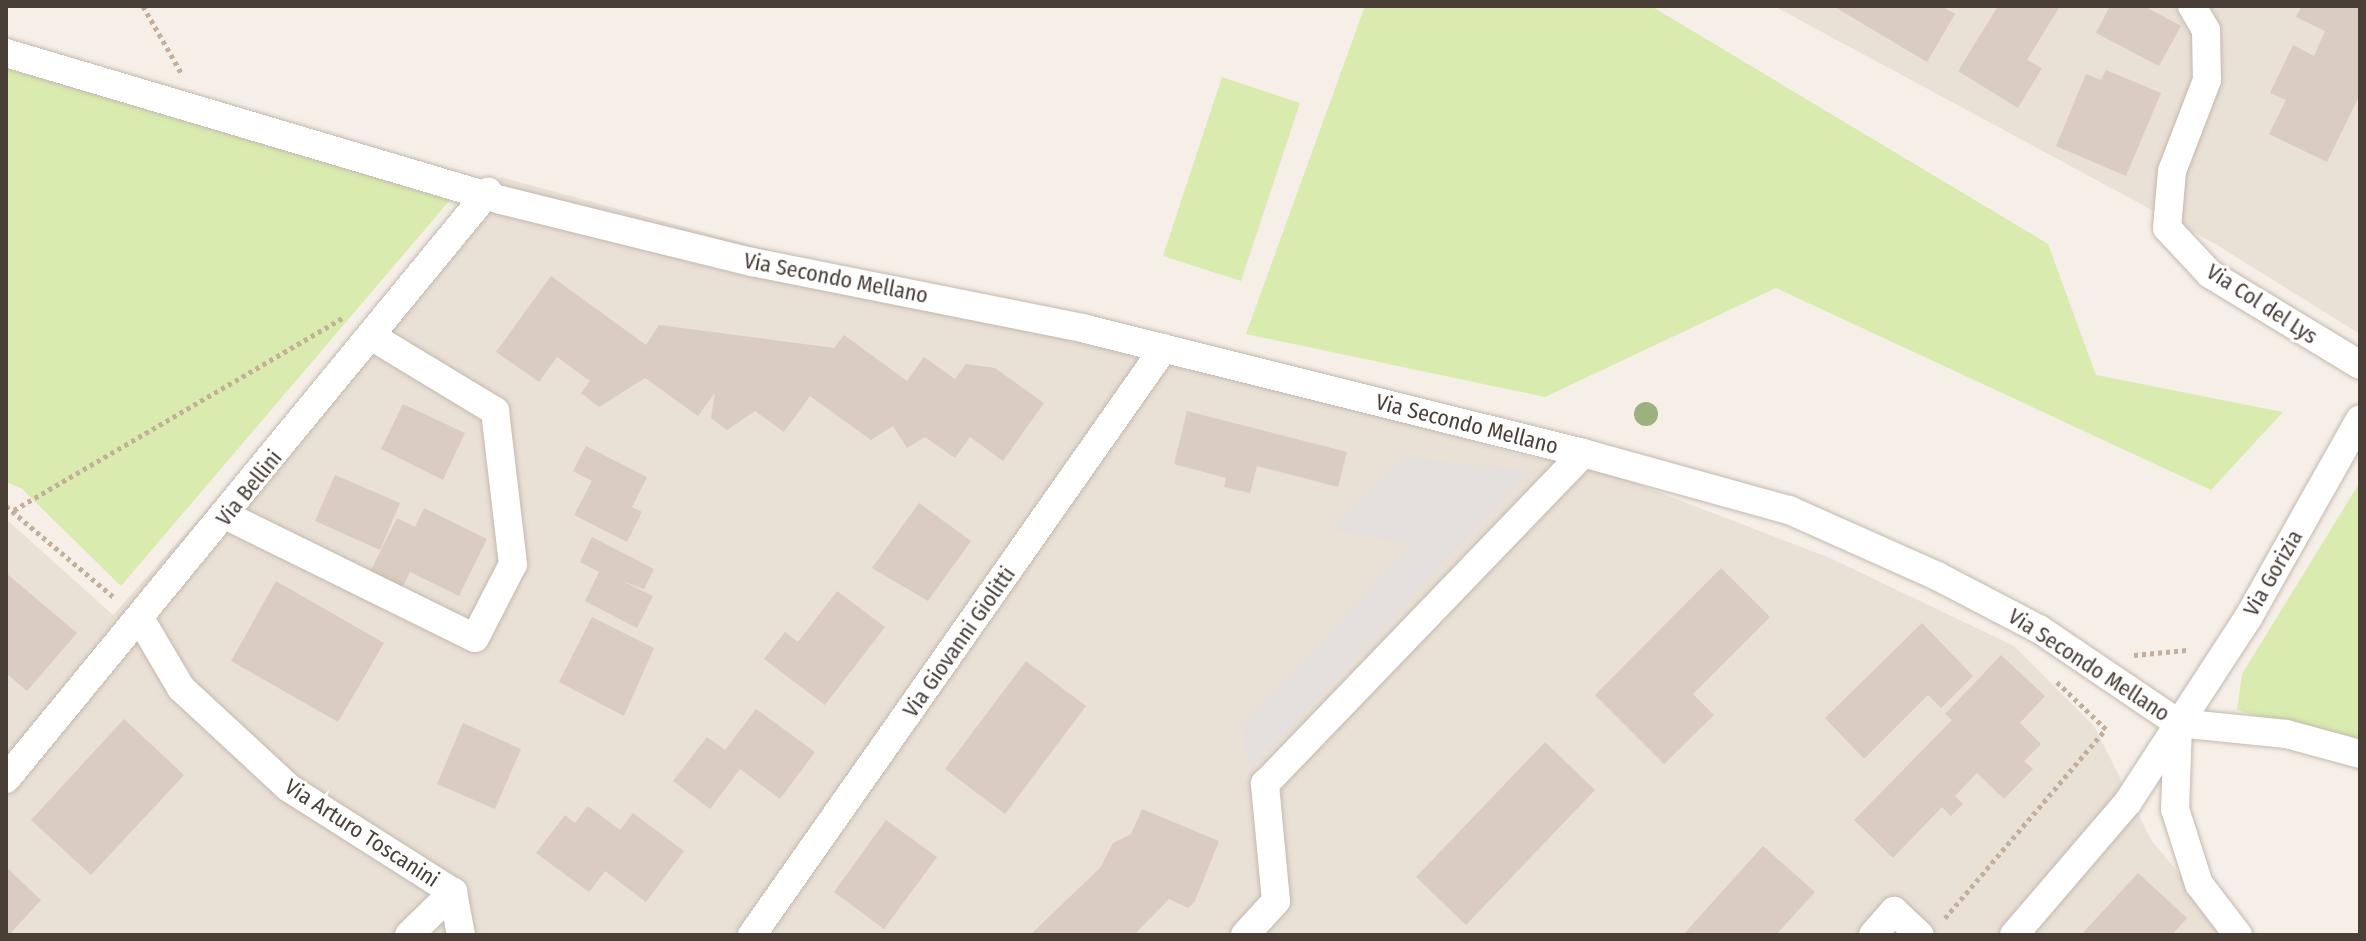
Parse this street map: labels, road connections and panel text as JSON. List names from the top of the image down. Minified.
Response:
{"streets":{"street":["Via Secondo Mellano","Via Col del Lys","Via Bellini","Via Gorizia","Via Giovanni Giolitti","Via Arturo Toscanini"]},"crossings":[["Via Secondo Mellano","Via Bellini"],["Via Secondo Mellano","Via Gorizia"],["Via Secondo Mellano","Via Giovanni Giolitti"],["Via Bellini","Via Arturo Toscanini"]]}
